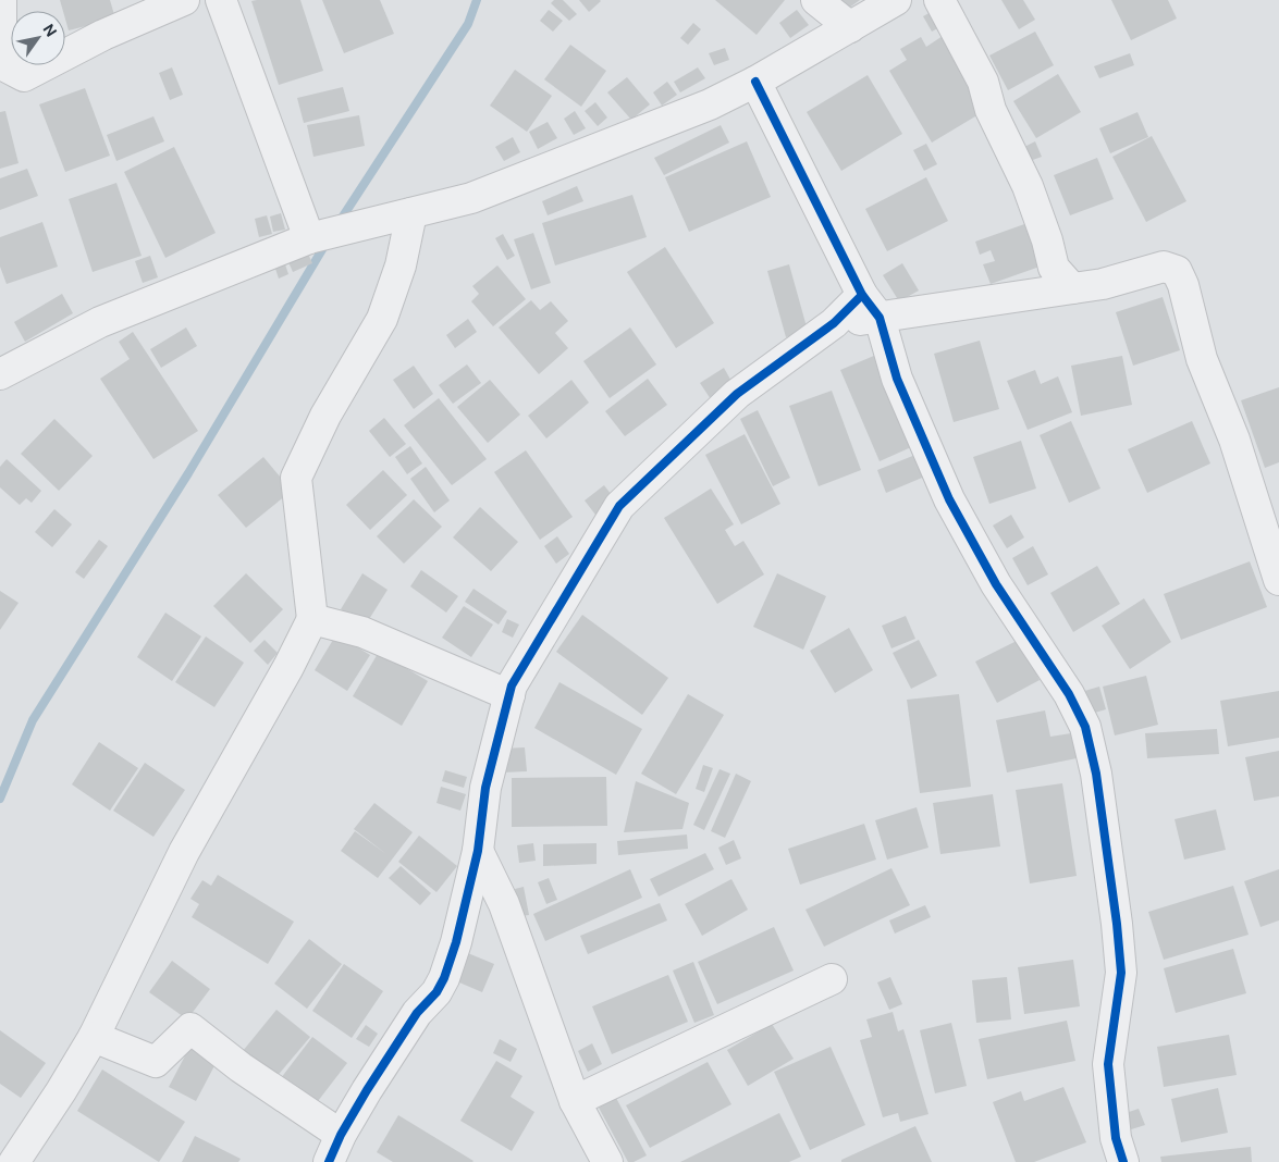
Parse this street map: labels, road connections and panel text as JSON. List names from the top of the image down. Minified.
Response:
{"north":"top right"}
